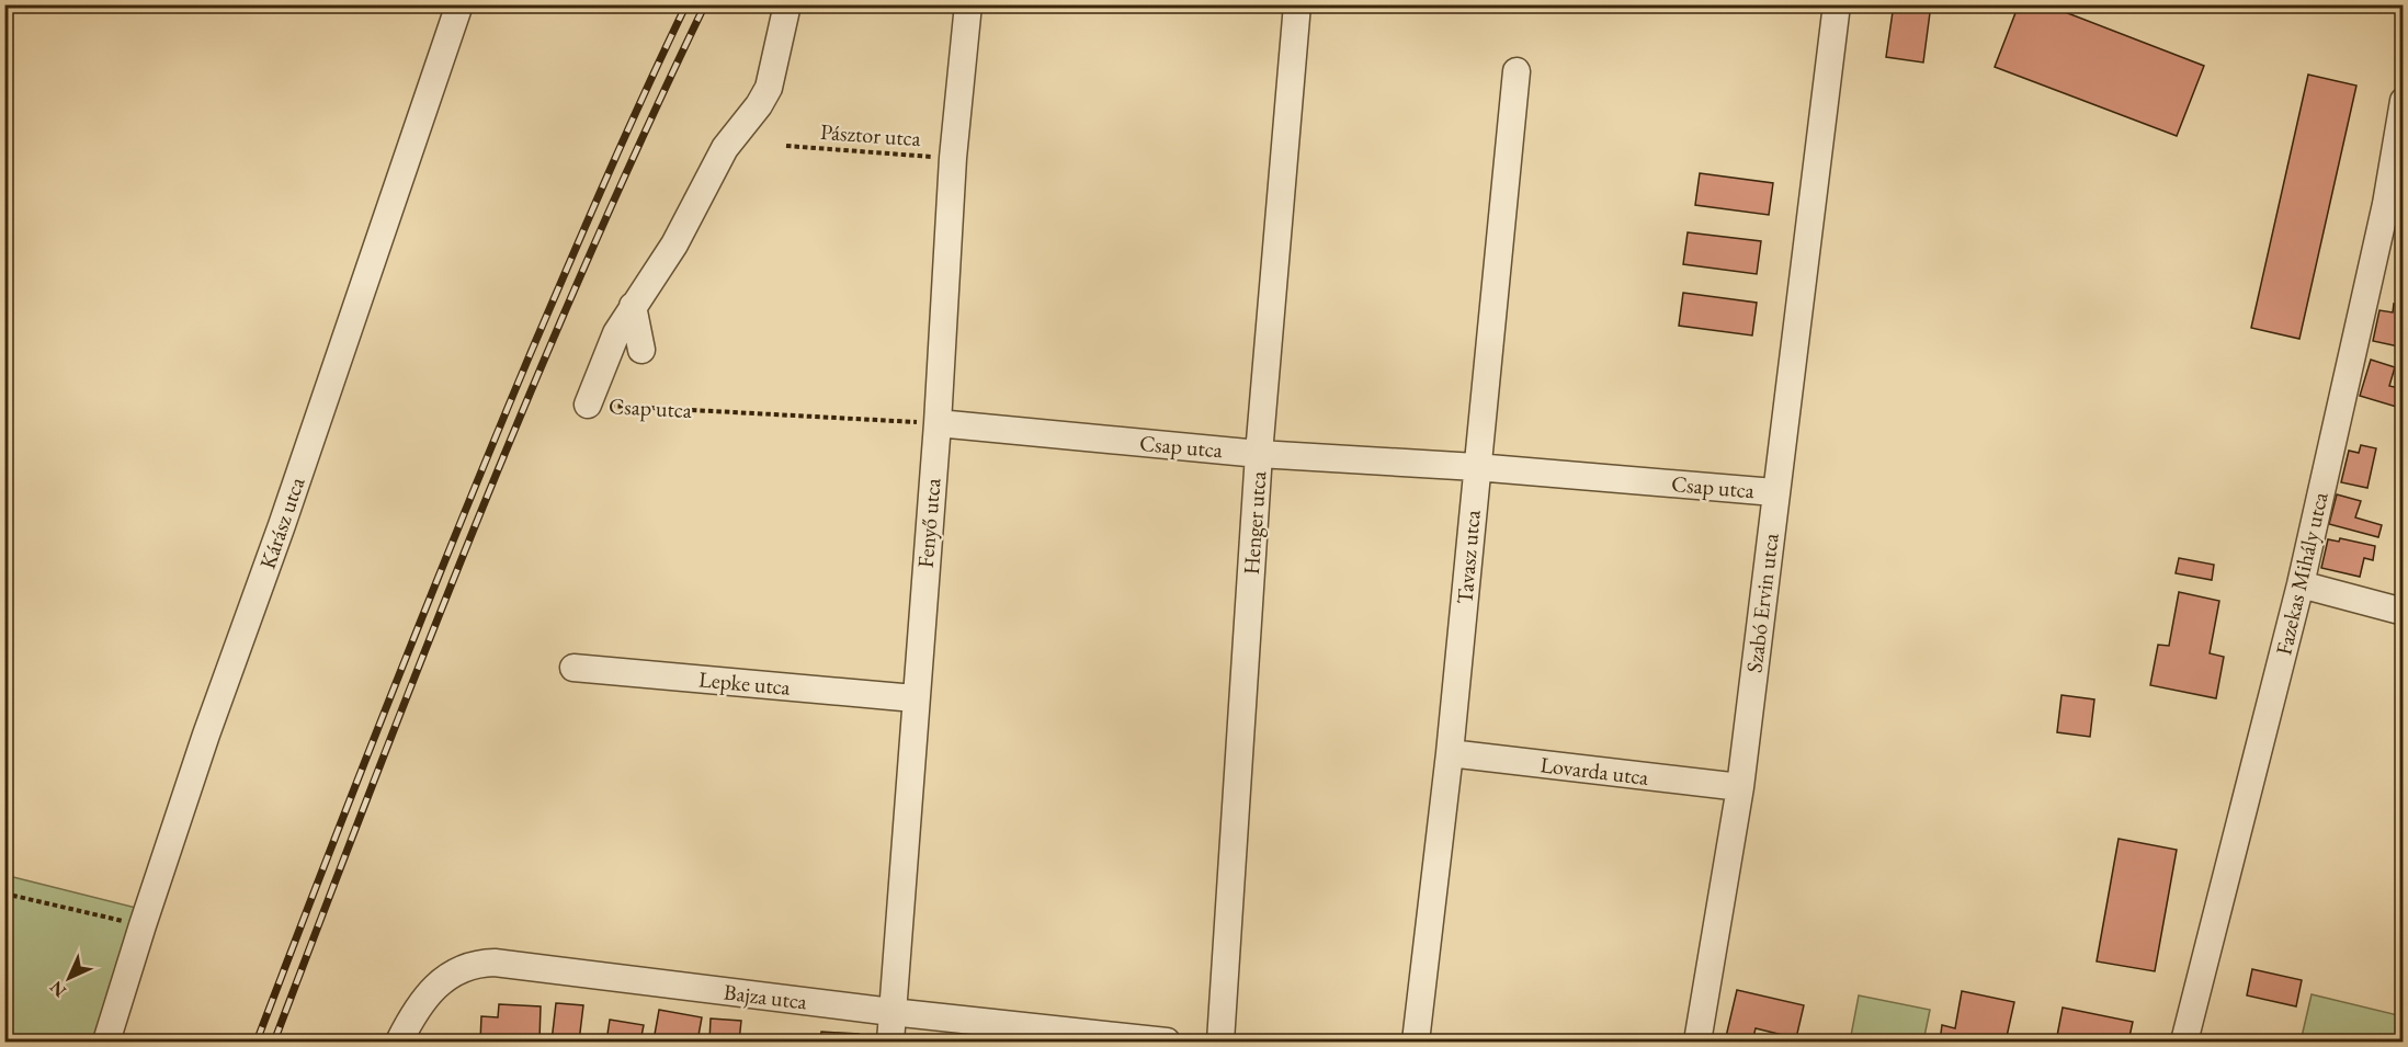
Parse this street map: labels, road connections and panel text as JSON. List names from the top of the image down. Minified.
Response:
{"streets":{"street":["Csap utca","Kárász utca","Fenyő utca","Henger utca","Tavasz utca","Fazekas Mihály utca","Szabó Ervin utca","Lepke utca","Lovarda utca","Bajza utca"],"path":["Pásztor utca"]},"crossings":[["Pásztor utca","Fenyő utca"],["Csap utca","Fenyő utca"],["Csap utca","Henger utca"],["Csap utca","Tavasz utca"],["Csap utca","Szabó Ervin utca"],["Fenyő utca","Lepke utca"],["Fenyő utca","Bajza utca"],["Tavasz utca","Lovarda utca"],["Szabó Ervin utca","Lovarda utca"]],"north":"bottom left"}
